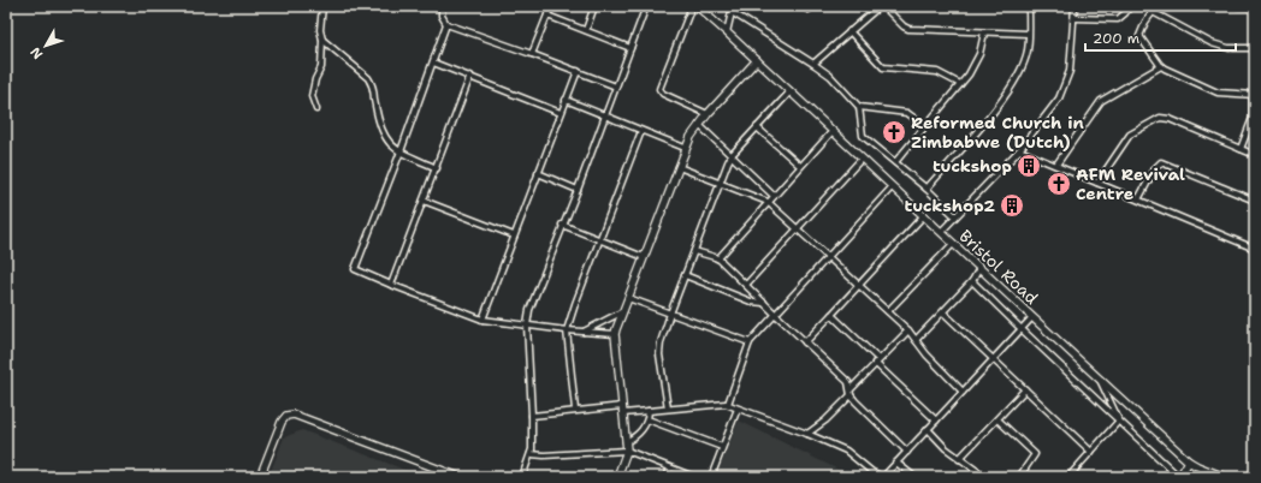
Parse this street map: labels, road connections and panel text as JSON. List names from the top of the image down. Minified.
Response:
{"streets":{"street":["Bristol Road"]},"places":{"church":["Reformed Church in Zimbabwe (Dutch)","AFM Revival Centre"],"building":["tuckshop","tuckshop2"]},"scale_bar":"200 m","north":"bottom left"}
